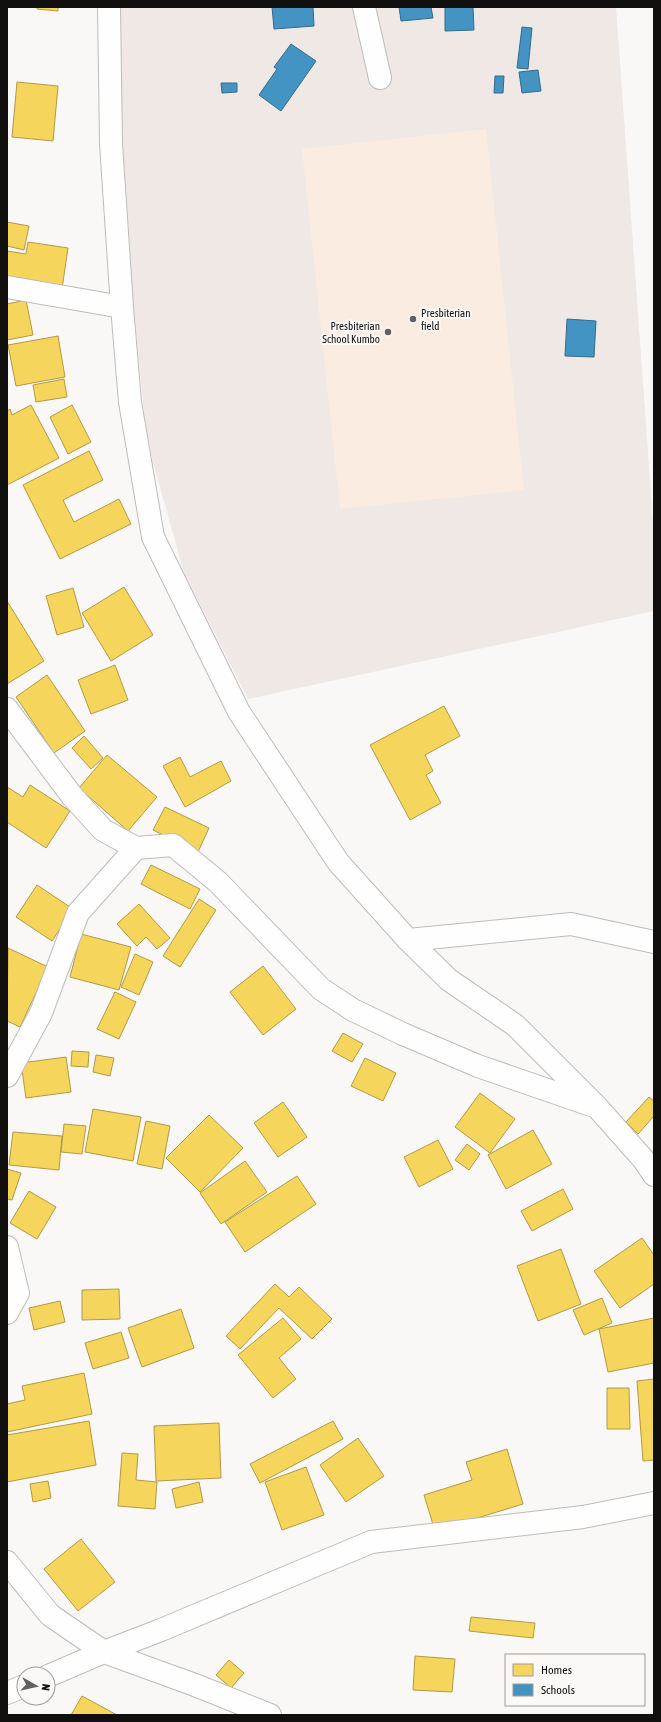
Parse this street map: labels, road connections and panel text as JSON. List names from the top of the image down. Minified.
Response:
{"places":["Presbiterian field","Presbiterian School Kumbo"],"legend":["Homes","Schools"],"north":"right"}
